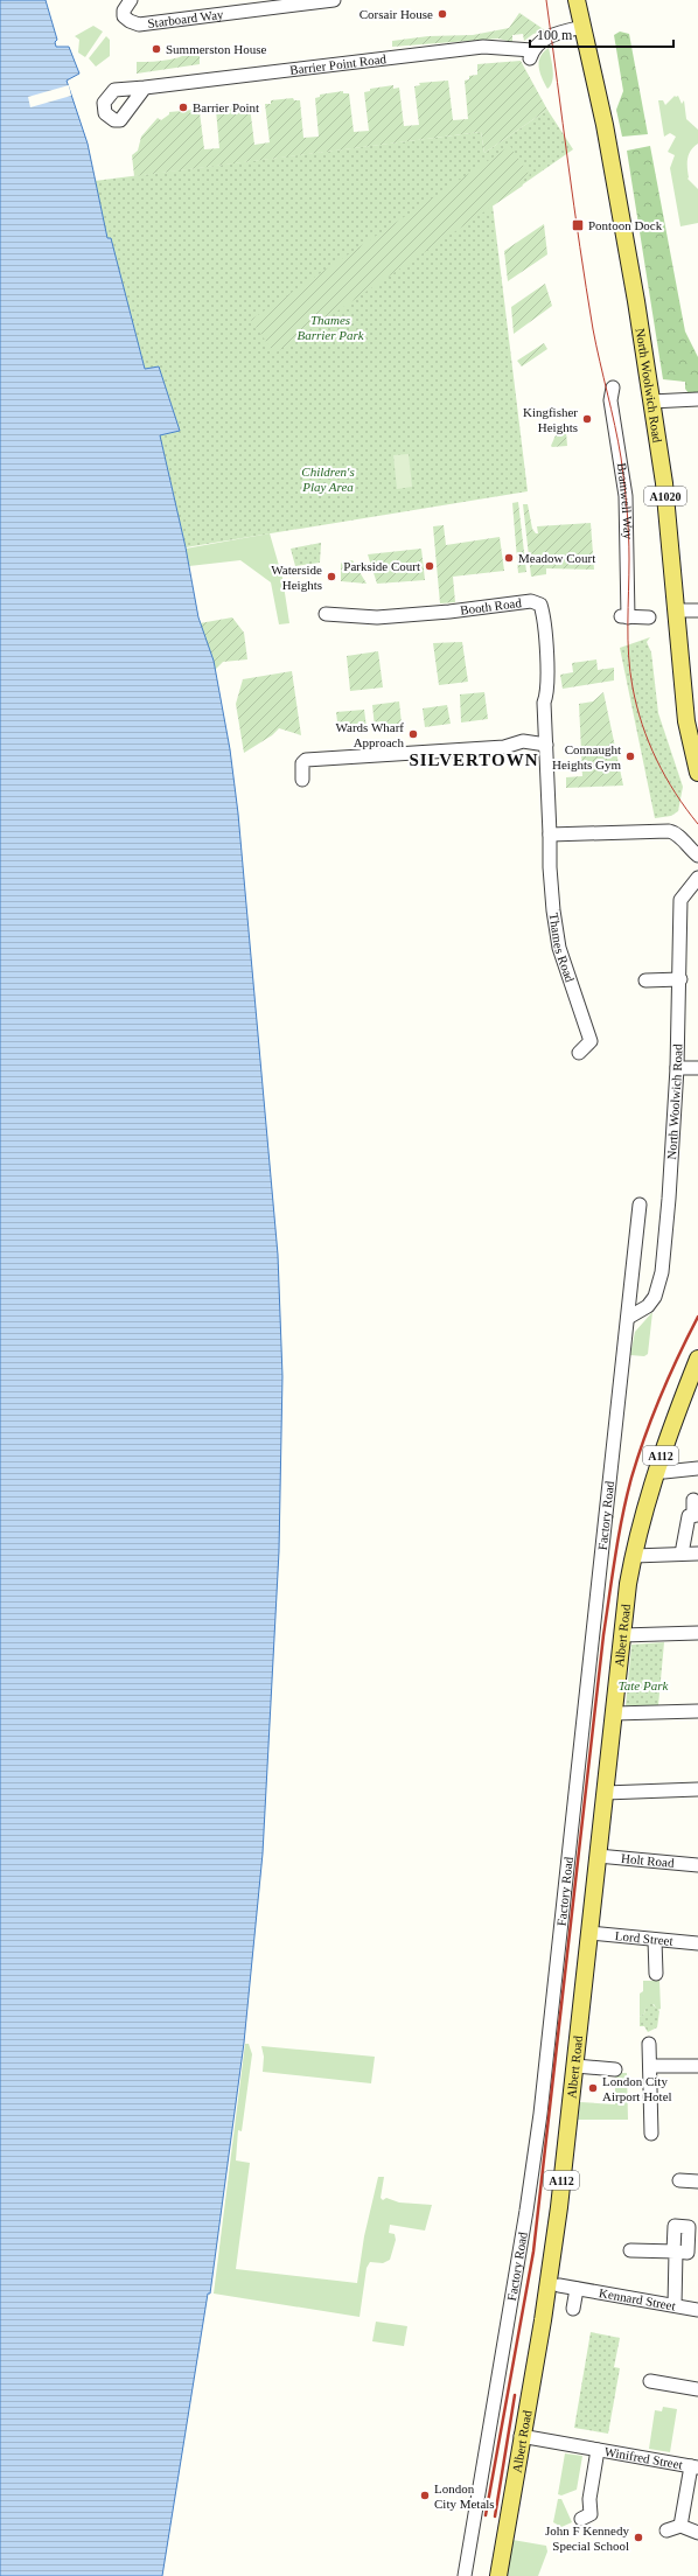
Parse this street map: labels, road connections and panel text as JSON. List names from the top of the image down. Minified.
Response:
{"streets":{"main road":["North Woolwich Road","A1020","A112","Albert Road"],"street":["Starboard Way","Barrier Point Road","Bramwell Way","Booth Road","Thames Road","Factory Road","Holt Road","Lord Street","Kennard Street","Winifred Street"]},"crossings":[["Barrier Point Road","North Woolwich Road"],["North Woolwich Road","Factory Road"],["Booth Road","Thames Road"],["A112","Albert Road"],["Albert Road","Holt Road"],["Albert Road","Lord Street"],["Albert Road","Winifred Street"]],"districts":["SILVERTOWN"],"parks":["Thames Barrier Park","Children's Play Area","Tate Park"],"places":{"other":["Corsair House","Summerston House","Barrier Point","Kingfisher Heights","Meadow Court","Parkside Court","Waterside Heights","Wards Wharf Approach","Connaught Heights Gym","London City Airport Hotel","London City Metals","John F Kennedy Special School"],"transit":["Pontoon Dock"]},"scale_bar":"100 m"}
